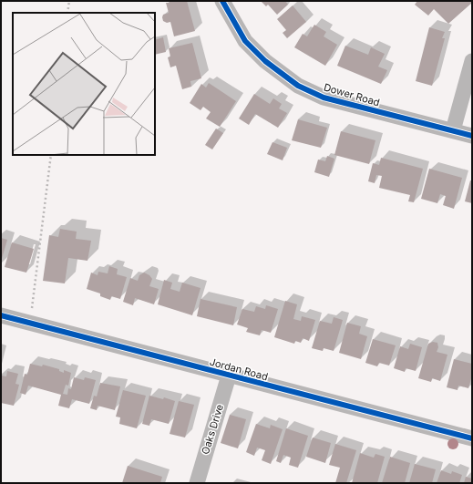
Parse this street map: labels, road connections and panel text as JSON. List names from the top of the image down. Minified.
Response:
{"streets":{"street":["Dower Road","Jordan Road","Oaks Drive"]},"crossings":[["Jordan Road","Oaks Drive"]]}
